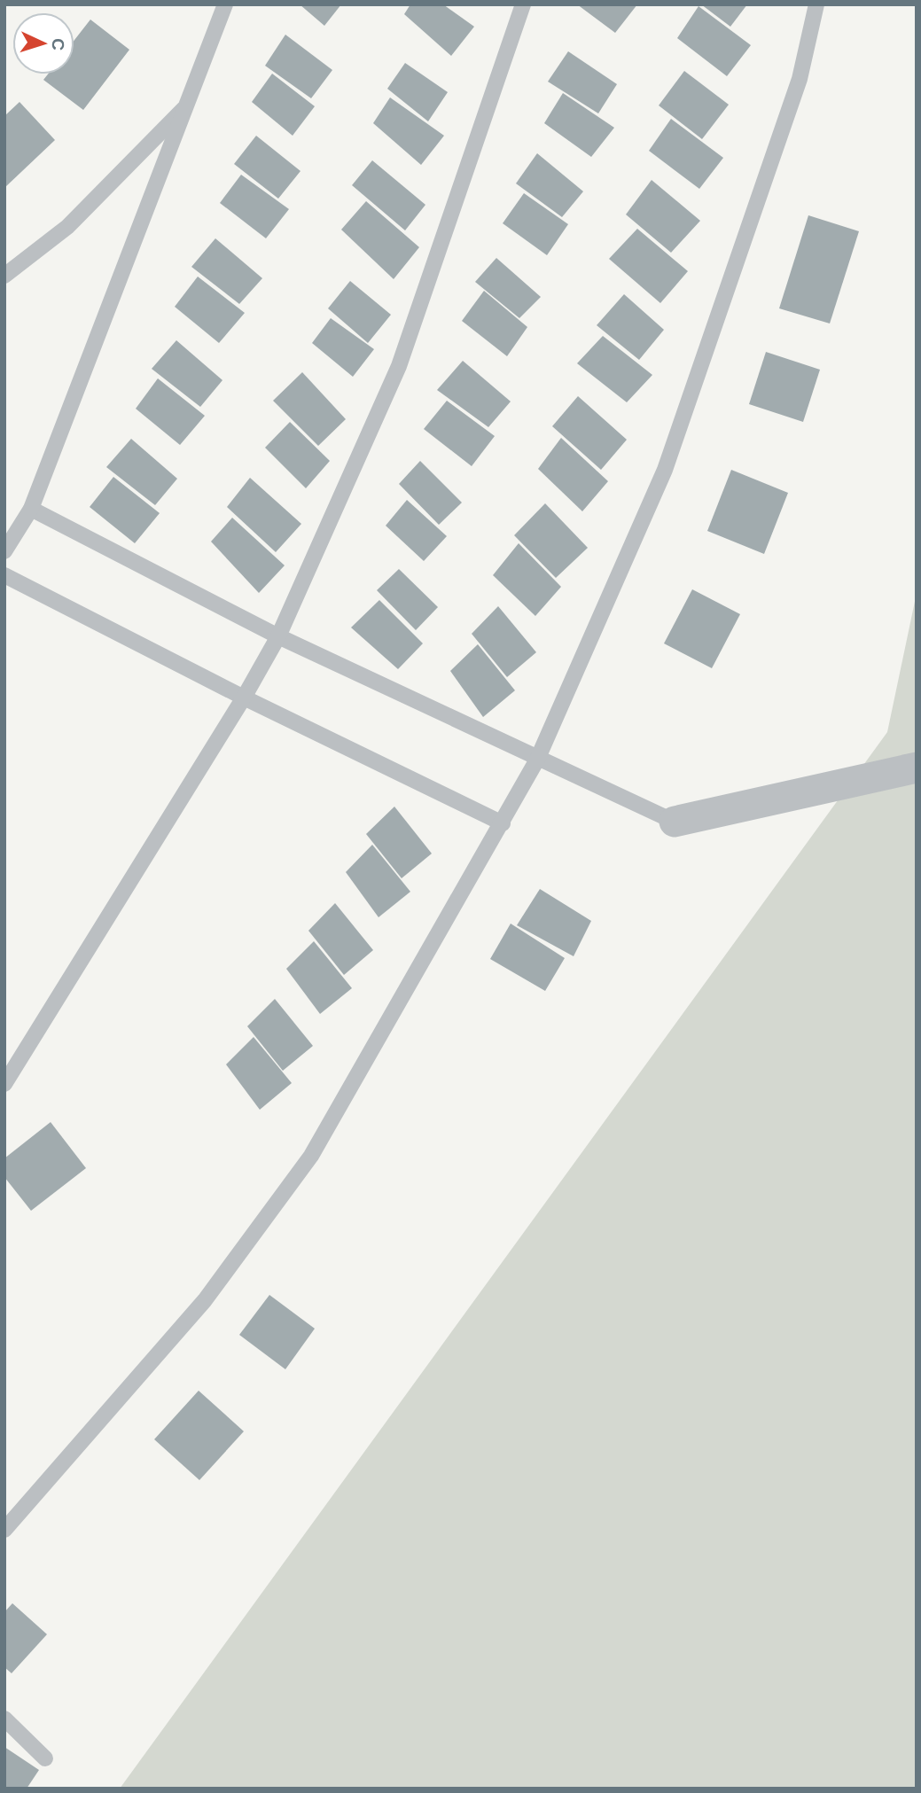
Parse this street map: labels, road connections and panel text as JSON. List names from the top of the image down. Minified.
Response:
{"north":"right"}
